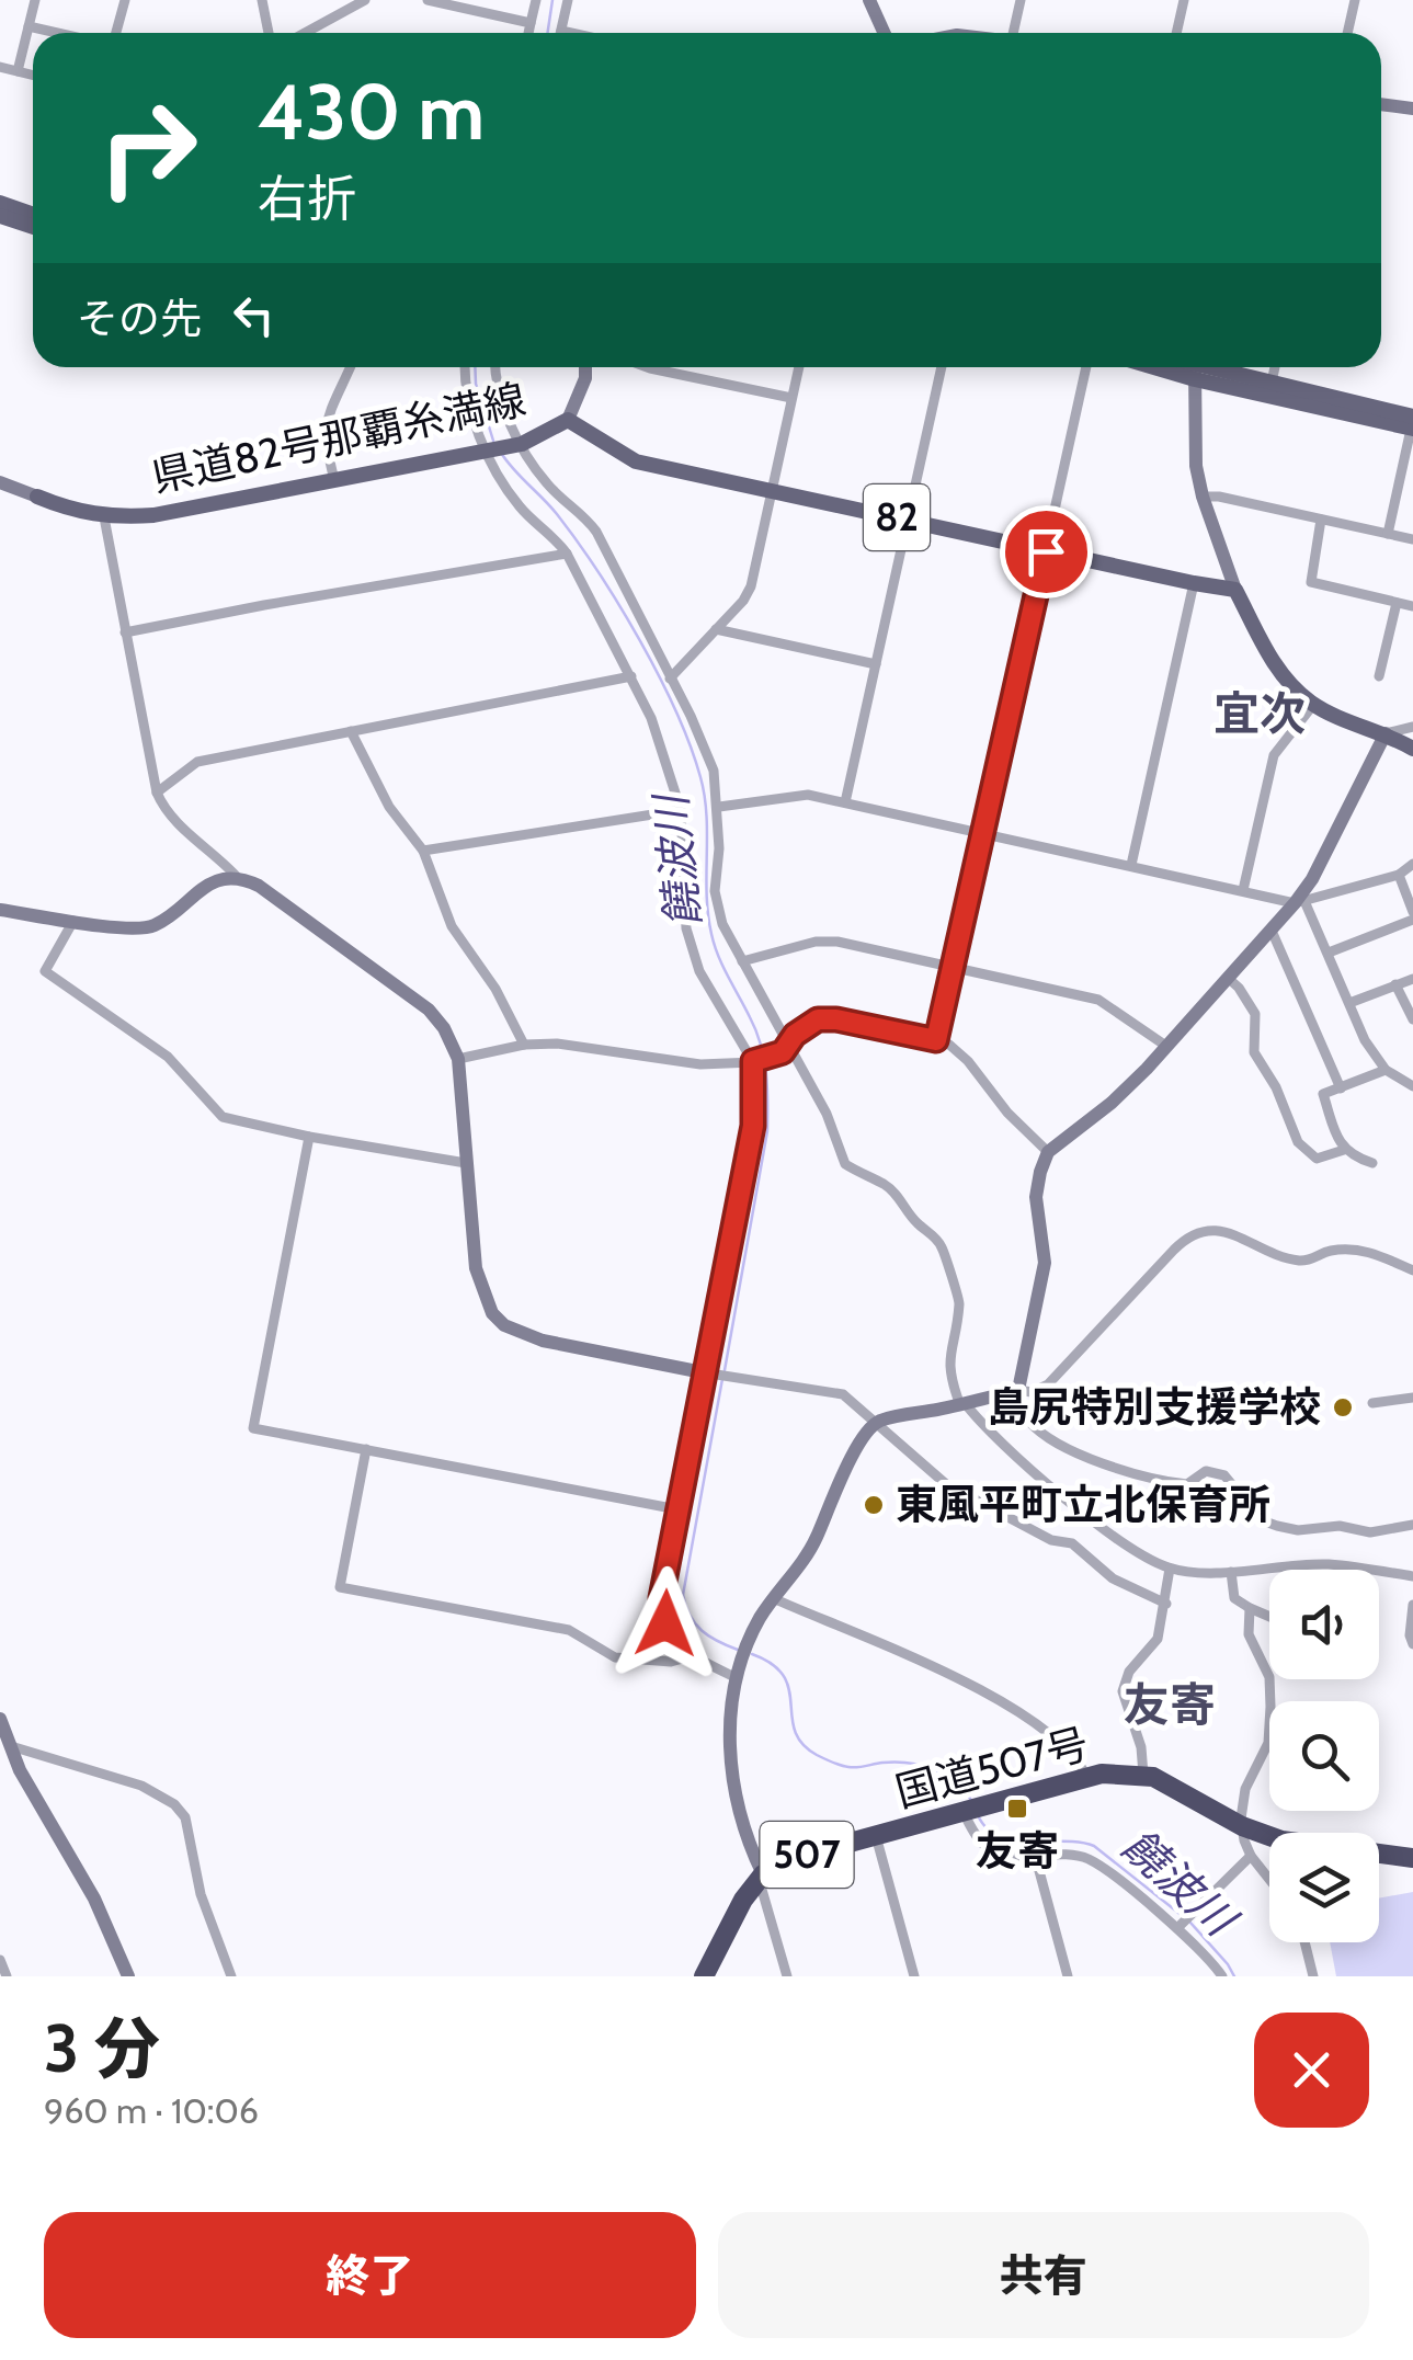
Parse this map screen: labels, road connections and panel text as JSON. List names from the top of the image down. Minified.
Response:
{"streets":{"highway":["国道507号","507"],"main road":["県道82号那覇糸満線","82"]},"crossings":[["国道507号","507"]],"districts":["宜次","友寄"],"water":["饒波川"],"places":{"other":["島尻特別支援学校","東風平町立北保育所"],"transit":["友寄"]},"page":{"turn":["430 m","右折"],"then":"その先","heading":["3 分","960 m · 10:06"],"buttons":["終了","共有"]}}
